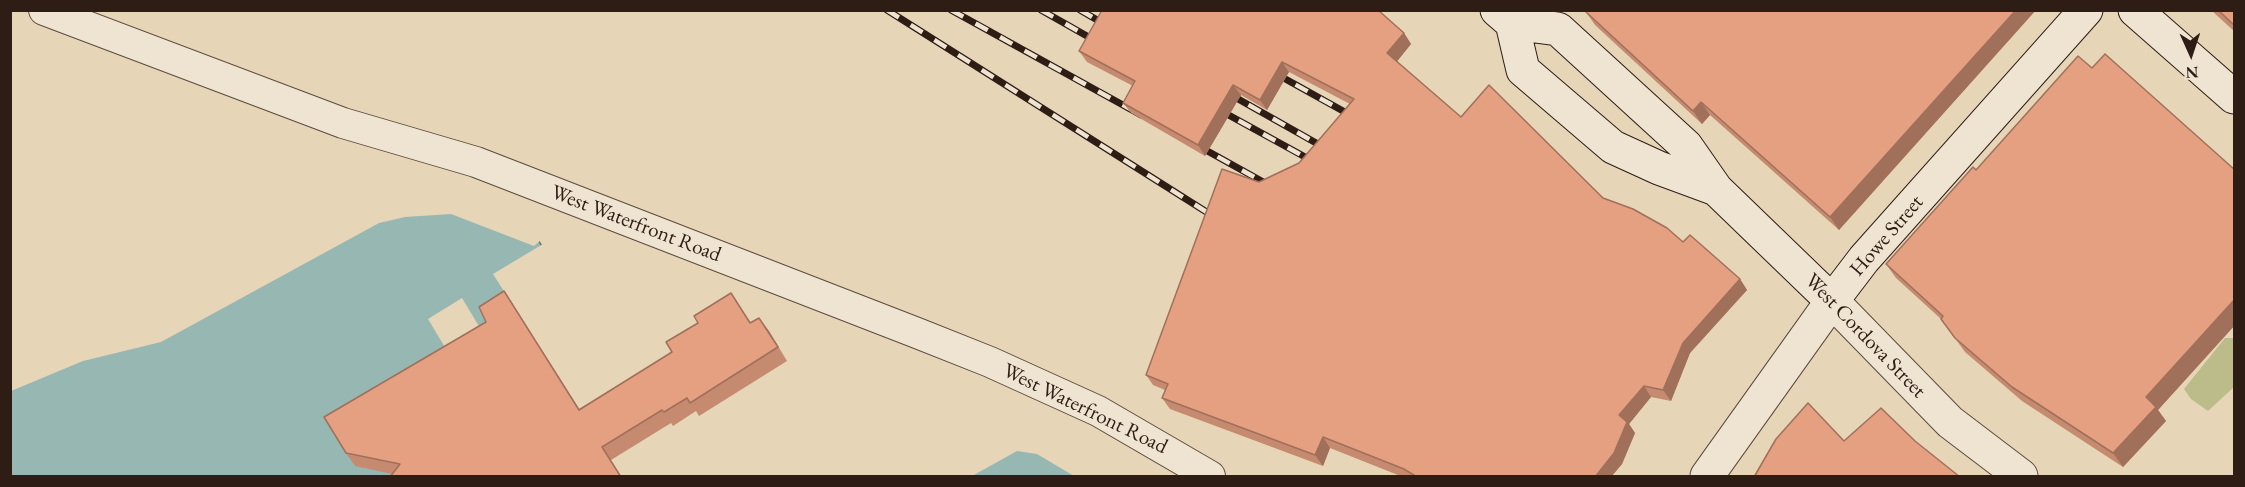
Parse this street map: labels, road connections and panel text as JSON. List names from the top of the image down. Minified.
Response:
{"streets":{"main road":["Howe Street","West Cordova Street"],"street":["West Waterfront Road"]},"crossings":[["Howe Street","West Cordova Street"]],"north":"bottom"}
